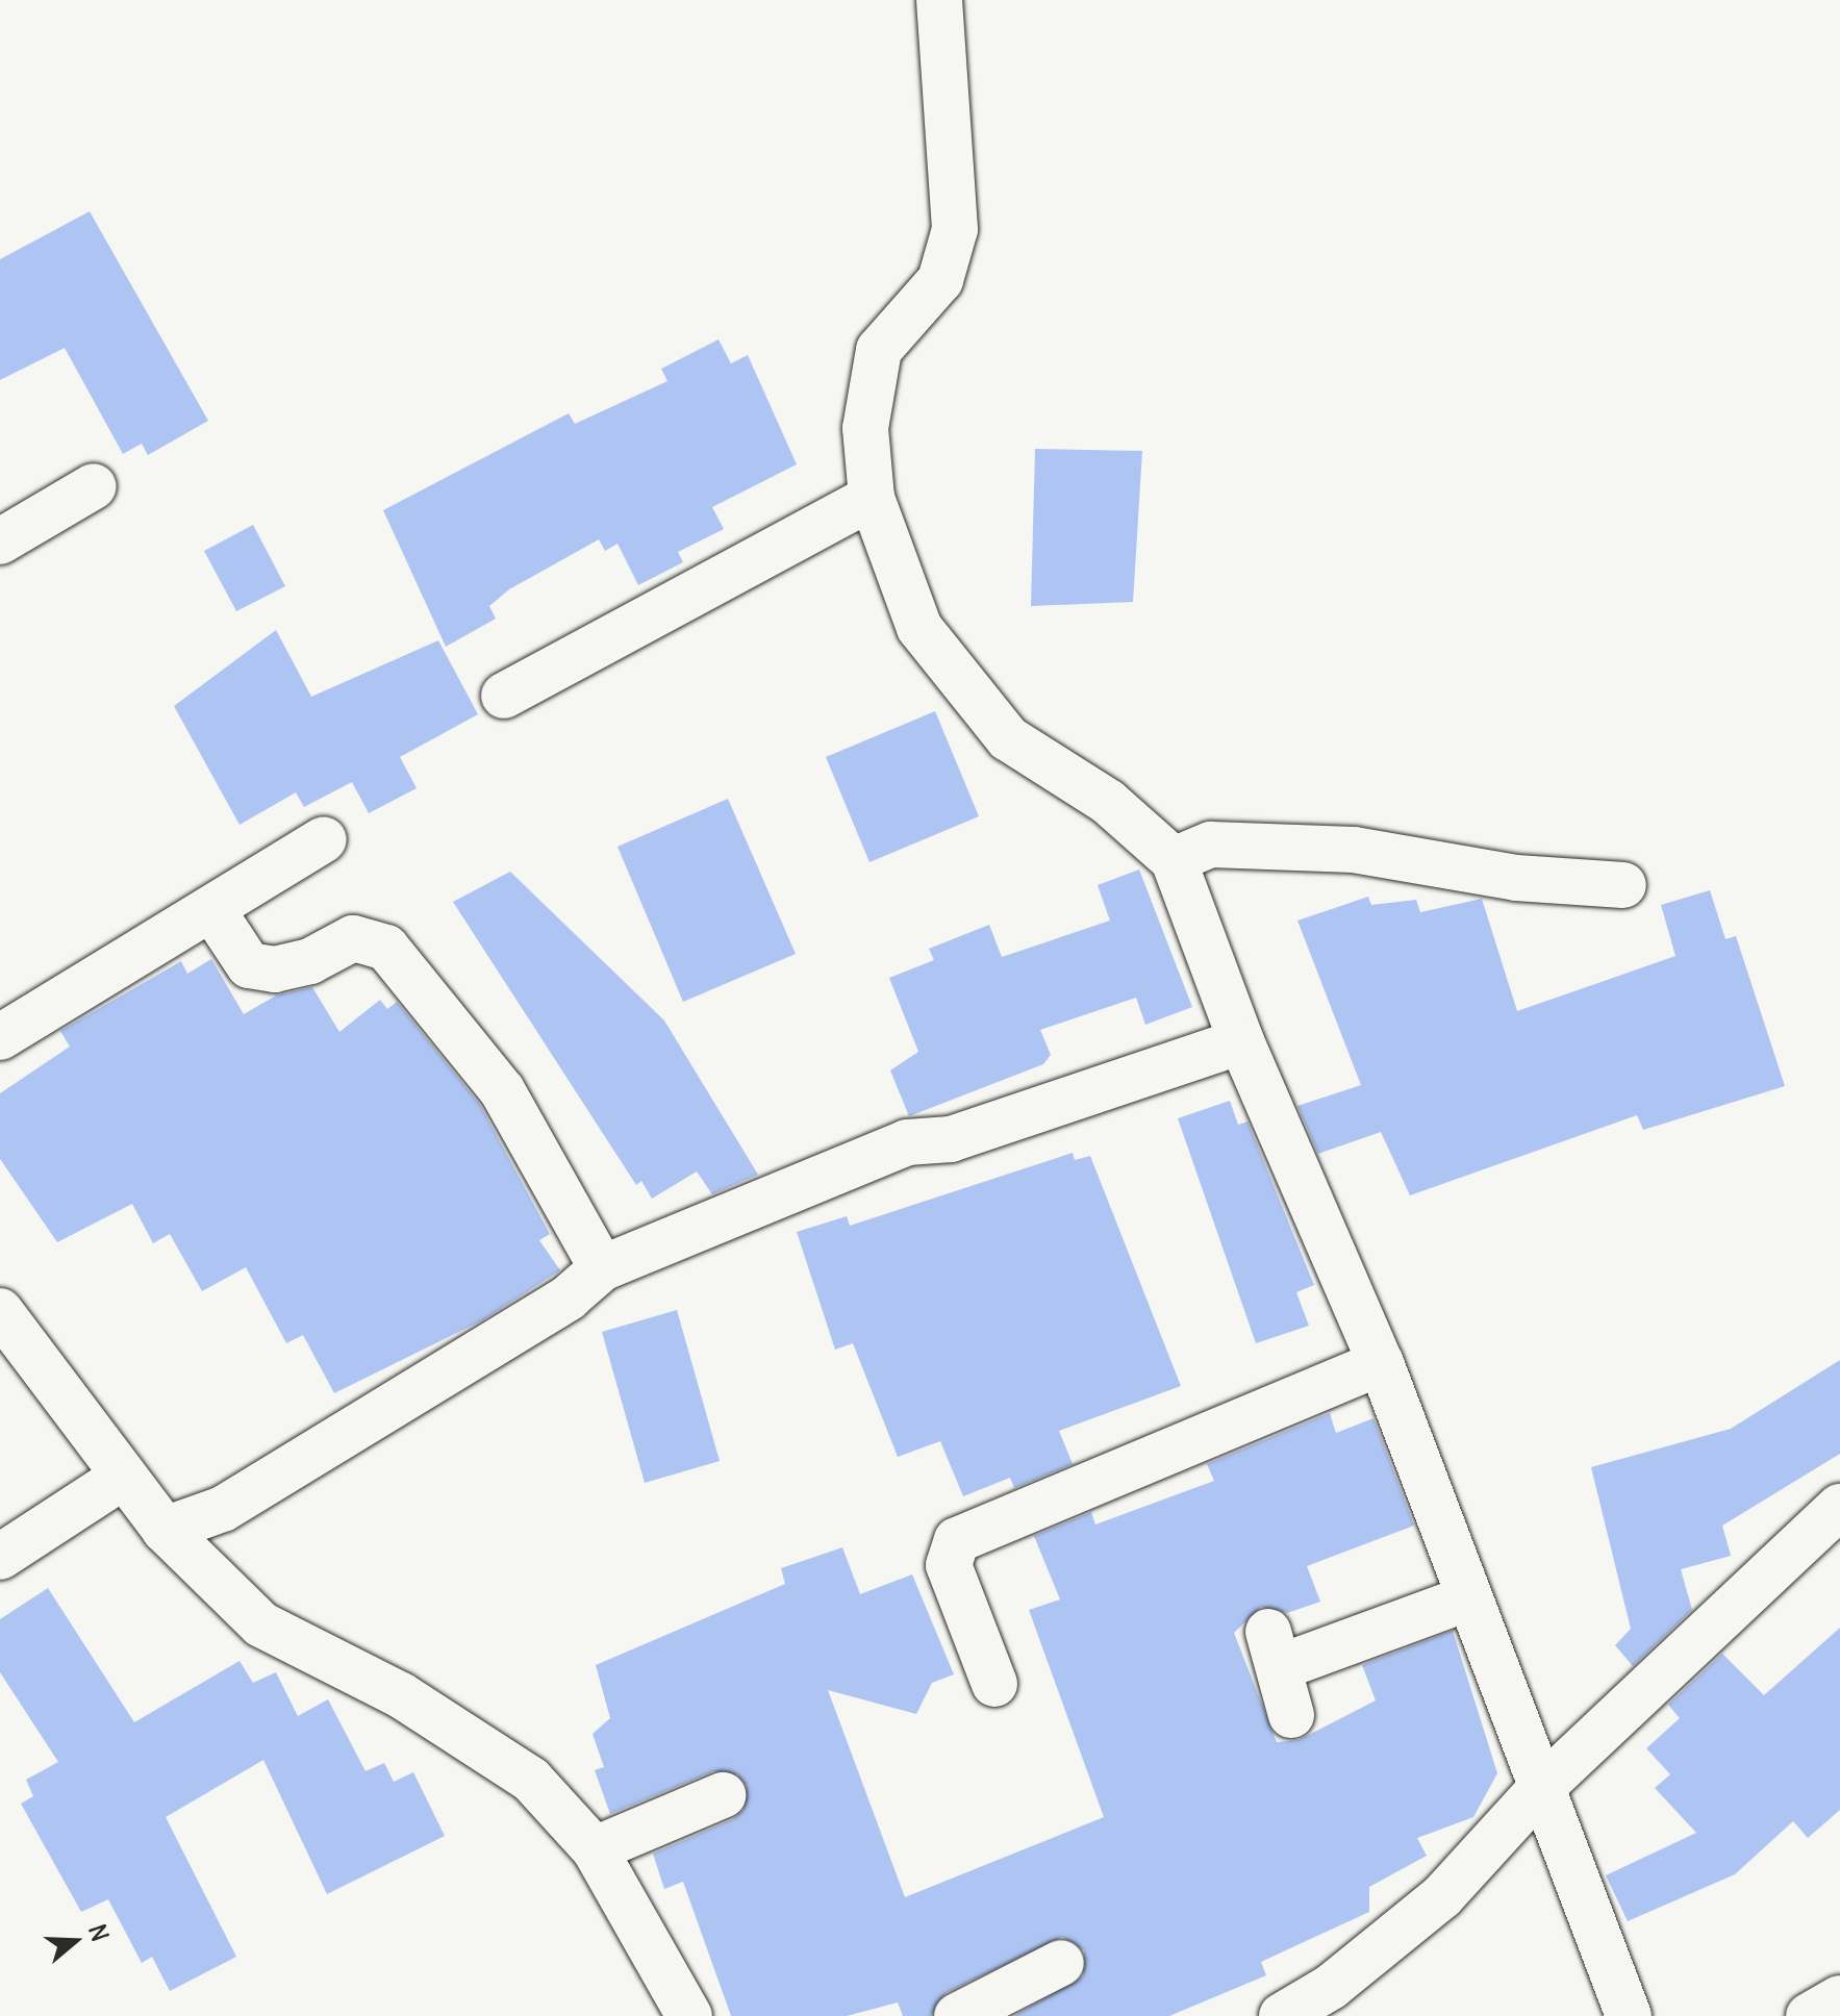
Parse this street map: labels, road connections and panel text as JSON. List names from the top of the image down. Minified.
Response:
{"north":"right"}
